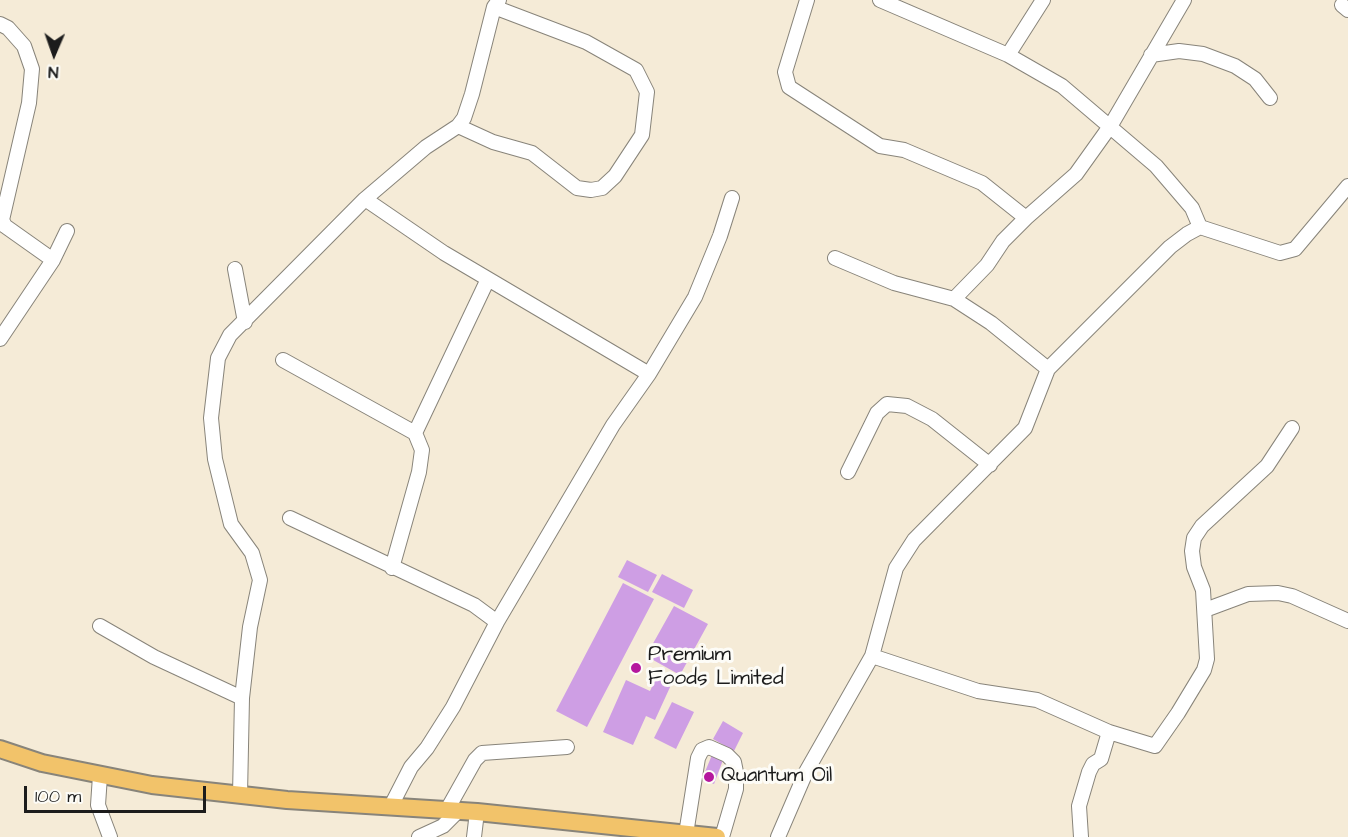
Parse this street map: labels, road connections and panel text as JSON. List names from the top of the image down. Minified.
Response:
{"places":["Premium Foods Limited","Quantum Oil"],"scale_bar":"100 m","north":"bottom"}
